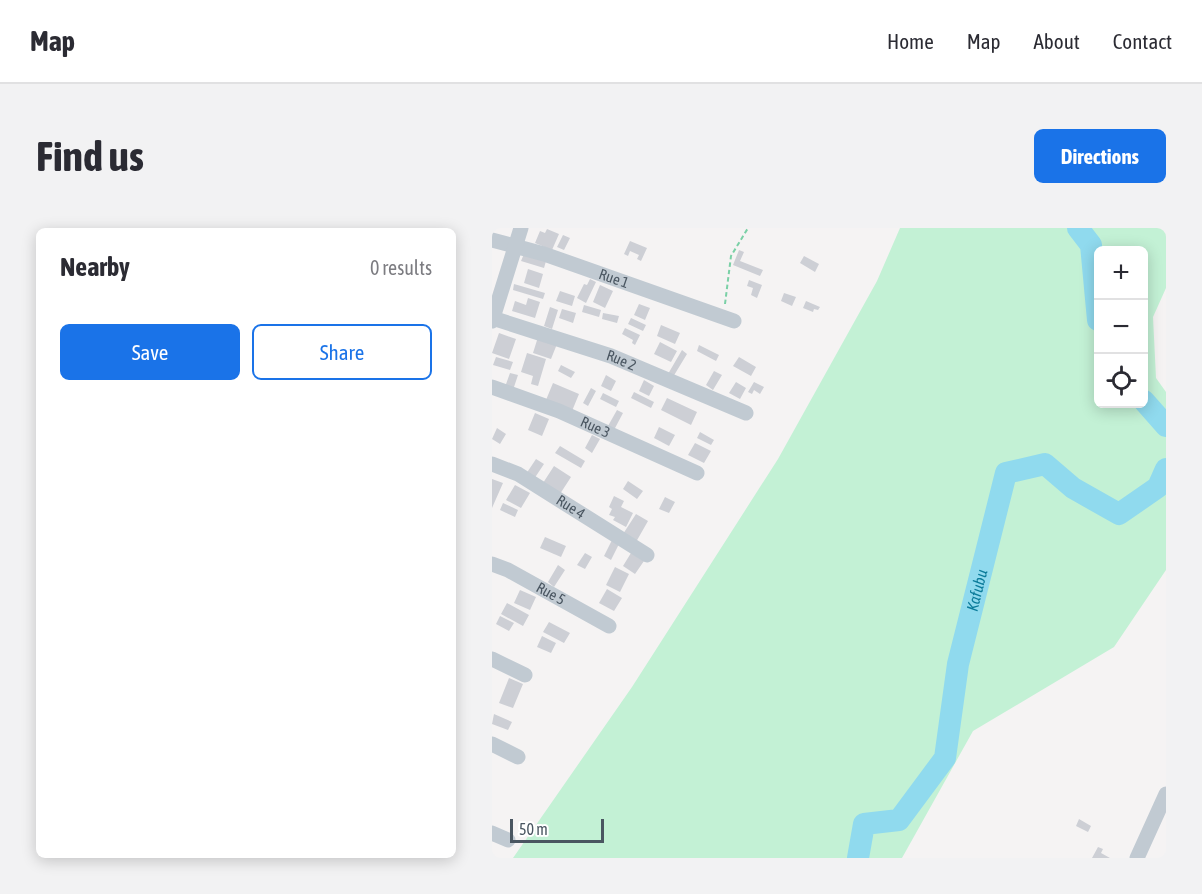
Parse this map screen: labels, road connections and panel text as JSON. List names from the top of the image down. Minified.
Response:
{"streets":{"street":["Rue 1","Rue 2","Rue 3","Rue 4","Rue 5"]},"water":["Kafubu"],"scale_bar":"50 m","page":{"header":"Map","nav":["Home","Map","About","Contact"],"buttons":["Directions",["Save","Share"]],"title":"Find us","heading":["Nearby","0 results"],"map_buttons":["+","−"],"scale":"50 m"}}
